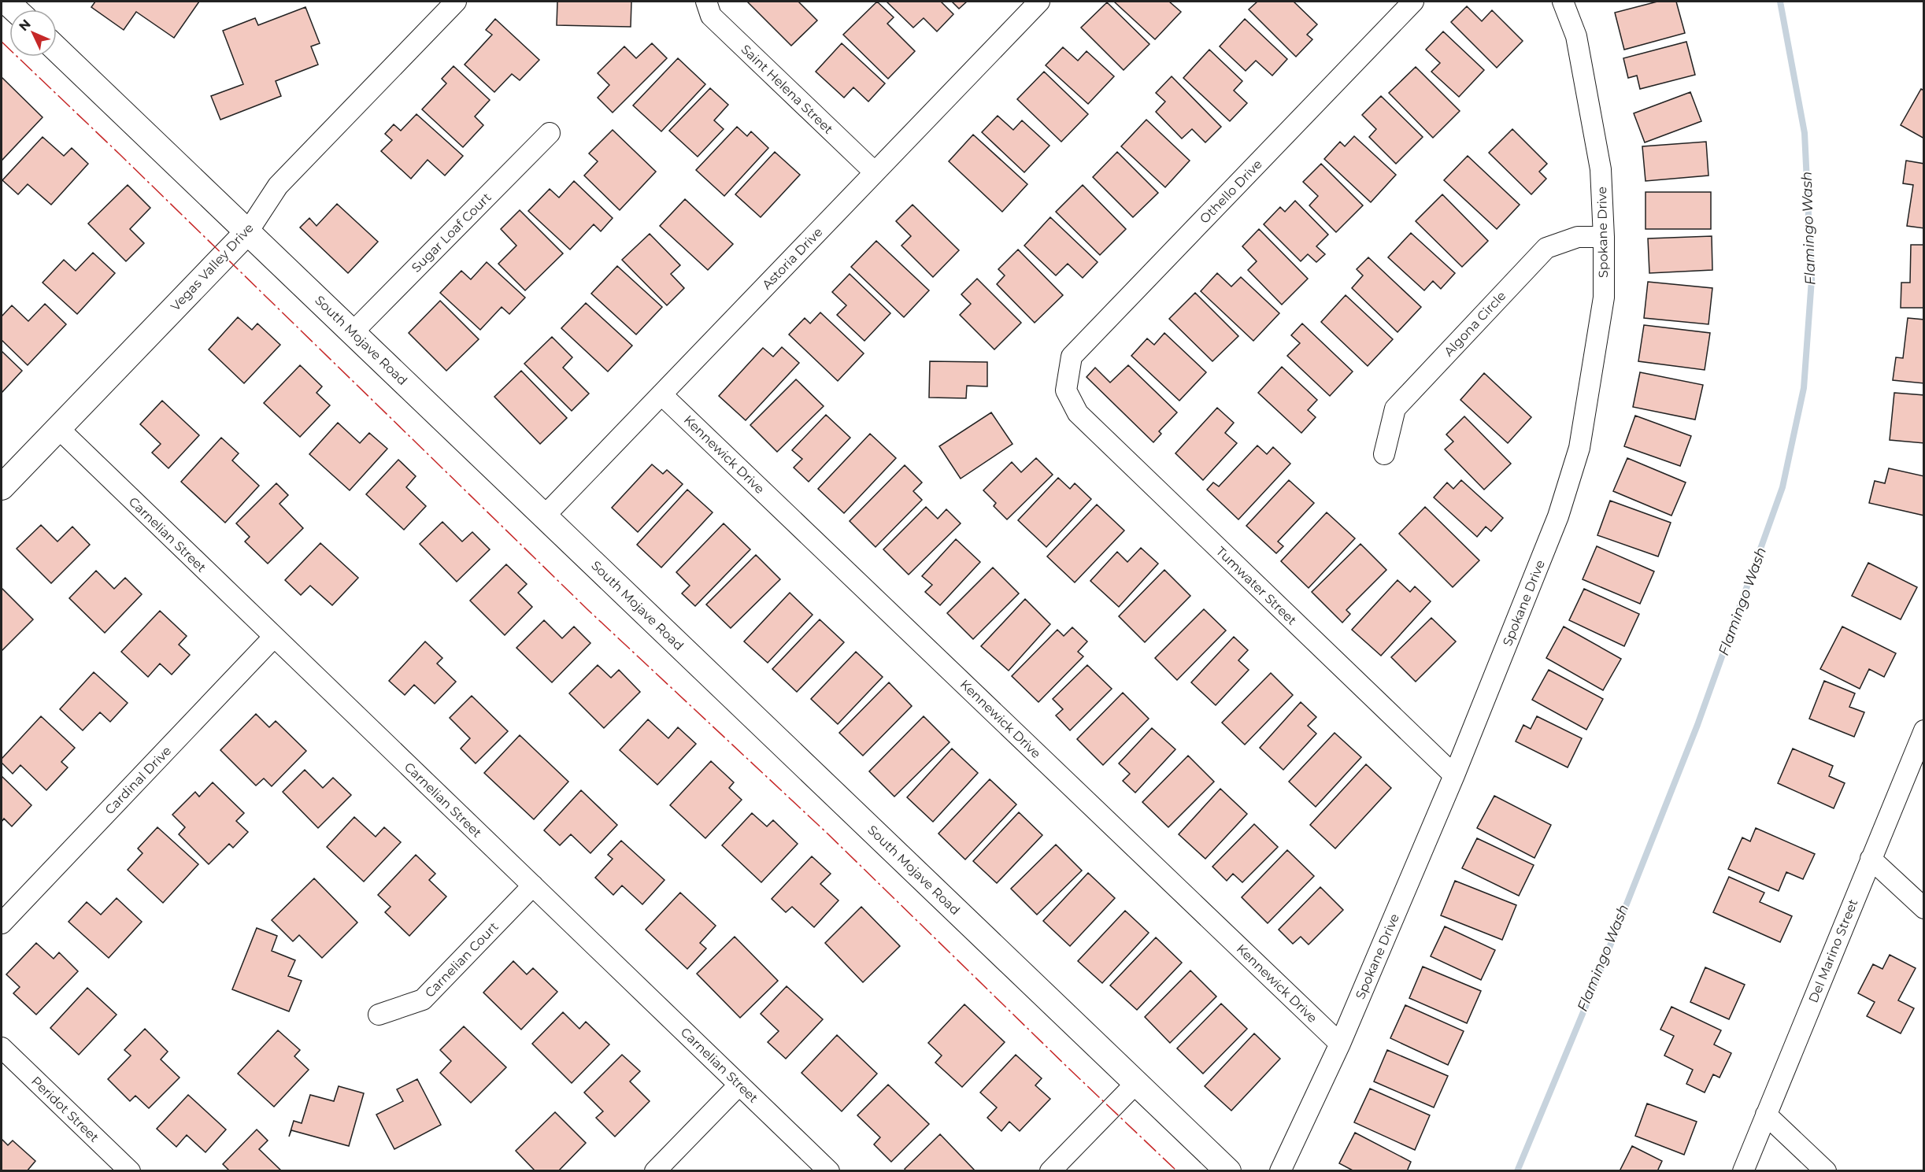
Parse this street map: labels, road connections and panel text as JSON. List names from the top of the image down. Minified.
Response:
{"streets":{"street":["Saint Helena Street","Othello Drive","Sugar Loaf Court","Spokane Drive","Astoria Drive","Vegas Valley Drive","Algona Circle","South Mojave Road","Kennewick Drive","Carnelian Street","Tumwater Street","Cardinal Drive","Del Marino Street","Carnelian Court","Peridot Street"]},"crossings":[["Saint Helena Street","Astoria Drive"],["Othello Drive","Tumwater Street"],["Sugar Loaf Court","South Mojave Road"],["Spokane Drive","Algona Circle"],["Spokane Drive","Kennewick Drive"],["Spokane Drive","Tumwater Street"],["Astoria Drive","South Mojave Road"],["Astoria Drive","Kennewick Drive"],["Vegas Valley Drive","South Mojave Road"],["Vegas Valley Drive","Carnelian Street"],["Carnelian Street","Cardinal Drive"],["Carnelian Street","Carnelian Court"]],"water":["Flamingo Wash"],"north":"top left"}
